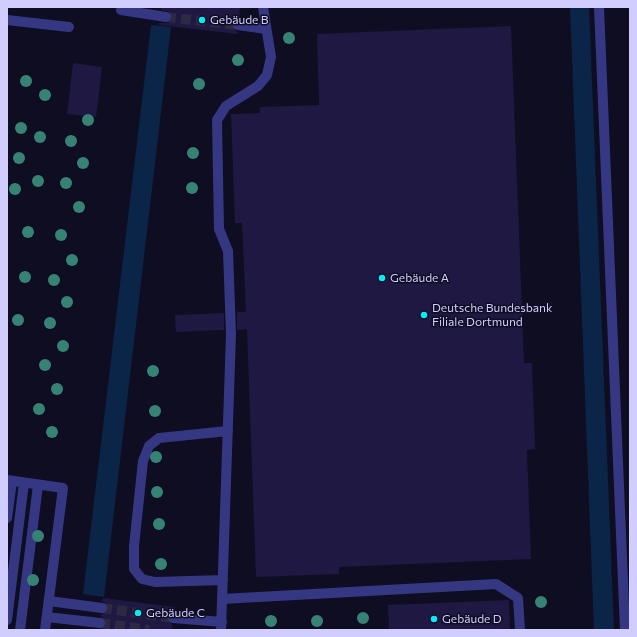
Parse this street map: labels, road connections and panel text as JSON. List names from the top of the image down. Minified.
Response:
{"places":["Gebäude B","Gebäude A","Deutsche Bundesbank Filiale Dortmund","Gebäude C","Gebäude D"]}
